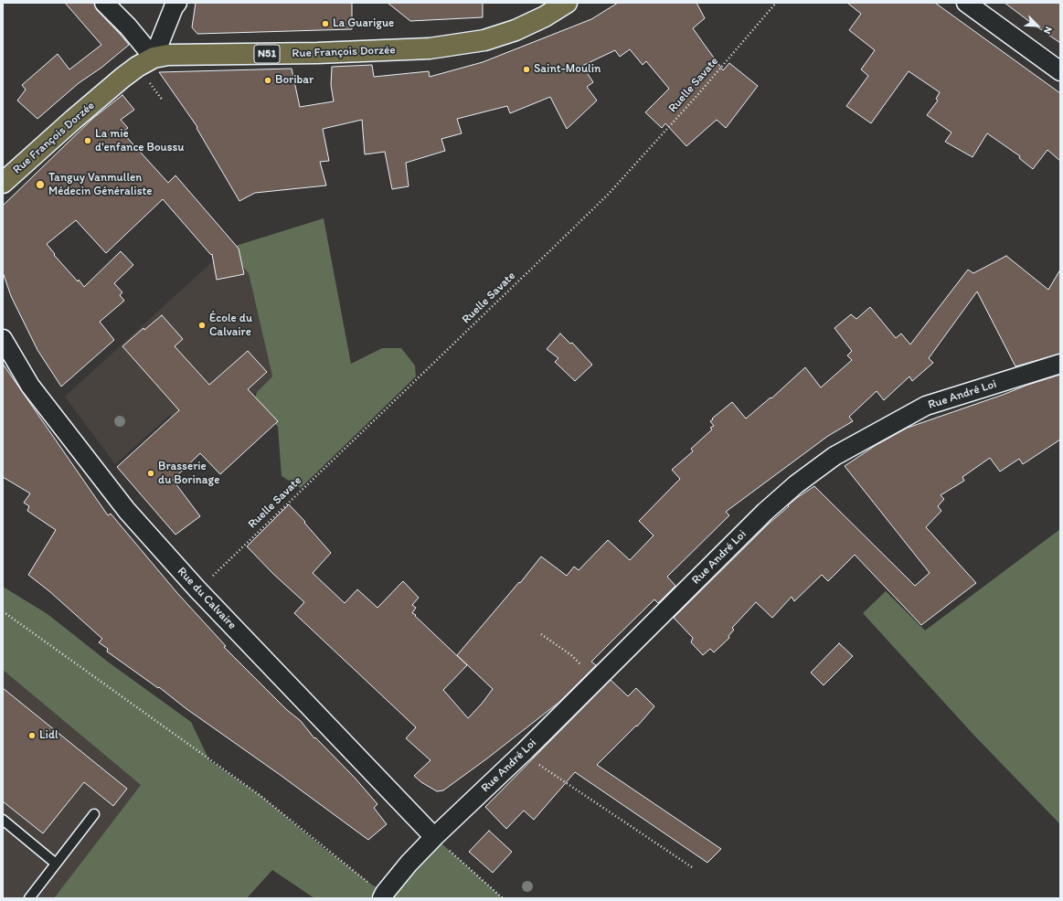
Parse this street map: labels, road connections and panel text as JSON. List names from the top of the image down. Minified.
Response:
{"streets":{"main road":["Rue François Dorzée","N51"],"street":["Rue André Loi","Rue du Calvaire"],"path":["Ruelle Savate"]},"crossings":[["Ruelle Savate","Rue du Calvaire"],["Rue André Loi","Rue du Calvaire"]],"places":["La Guarigue","Saint-Moulin","Boribar","La mie d'enfance Boussu","Tanguy Vanmullen Médecin Généraliste","École du Calvaire","Brasserie du Borinage","Lidl"],"north":"bottom right"}
